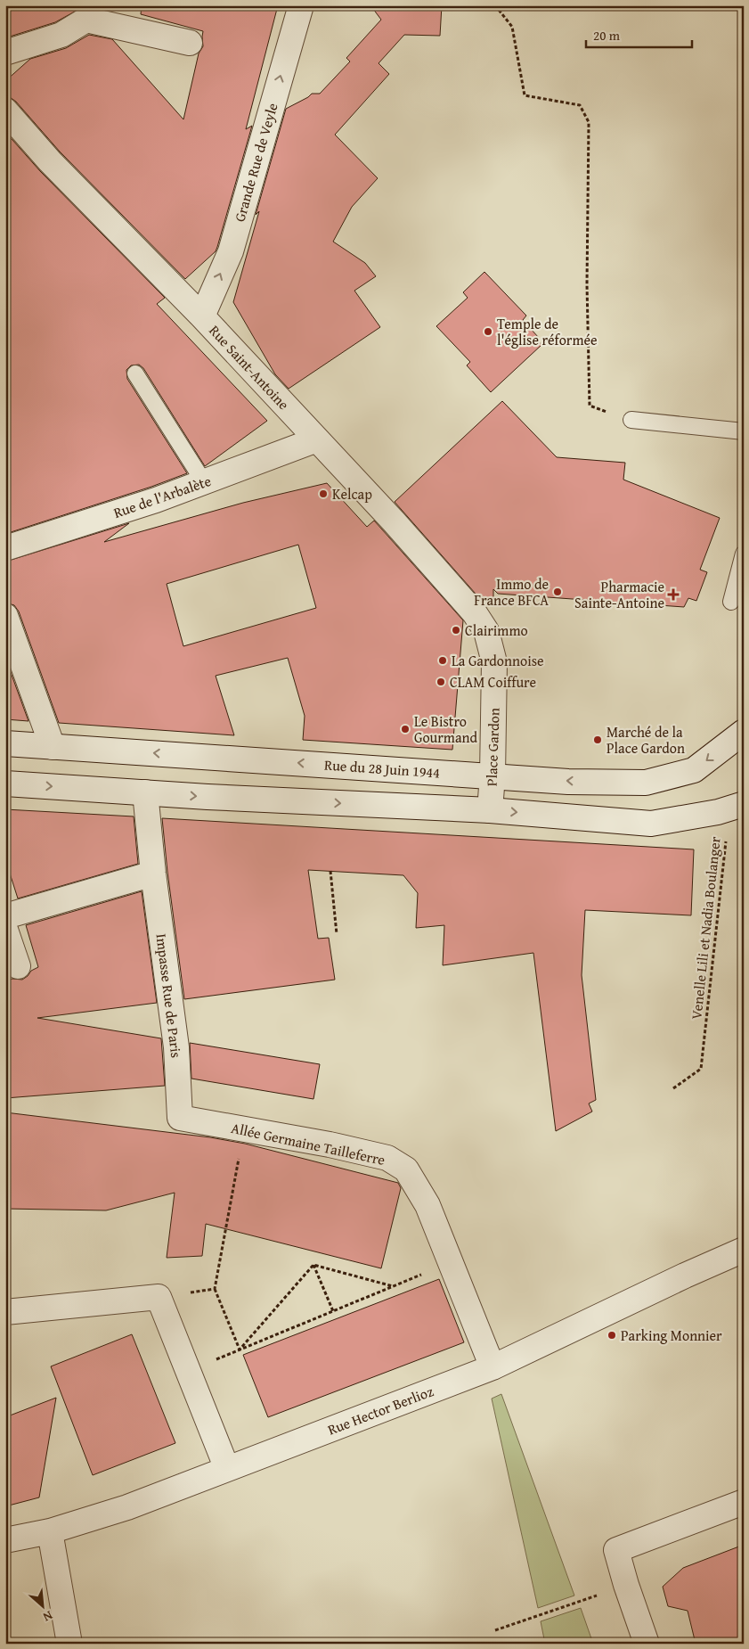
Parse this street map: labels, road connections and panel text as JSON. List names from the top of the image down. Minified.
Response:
{"streets":{"street":["Grande Rue de Veyle","Rue Saint-Antoine","Rue de l'Arbalète","Place Gardon","Rue du 28 Juin 1944","Impasse Rue de Paris","Allée Germaine Tailleferre","Rue Hector Berlioz"],"path":["Venelle Lili et Nadia Boulanger"]},"crossings":[["Grande Rue de Veyle","Rue Saint-Antoine"],["Rue Saint-Antoine","Rue de l'Arbalète"],["Rue Saint-Antoine","Place Gardon"],["Place Gardon","Rue du 28 Juin 1944"],["Impasse Rue de Paris","Allée Germaine Tailleferre"],["Allée Germaine Tailleferre","Rue Hector Berlioz"]],"one_way":["Grande Rue de Veyle"],"places":{"other":["Temple de l'église réformée","Kelcap","Immo de France BFCA","Clairimmo","La Gardonnoise","CLAM Coiffure","Le Bistro Gourmand","Marché de la Place Gardon","Parking Monnier"],"health":["Pharmacie Sainte-Antoine"]},"scale_bar":"20 m","north":"bottom right"}
